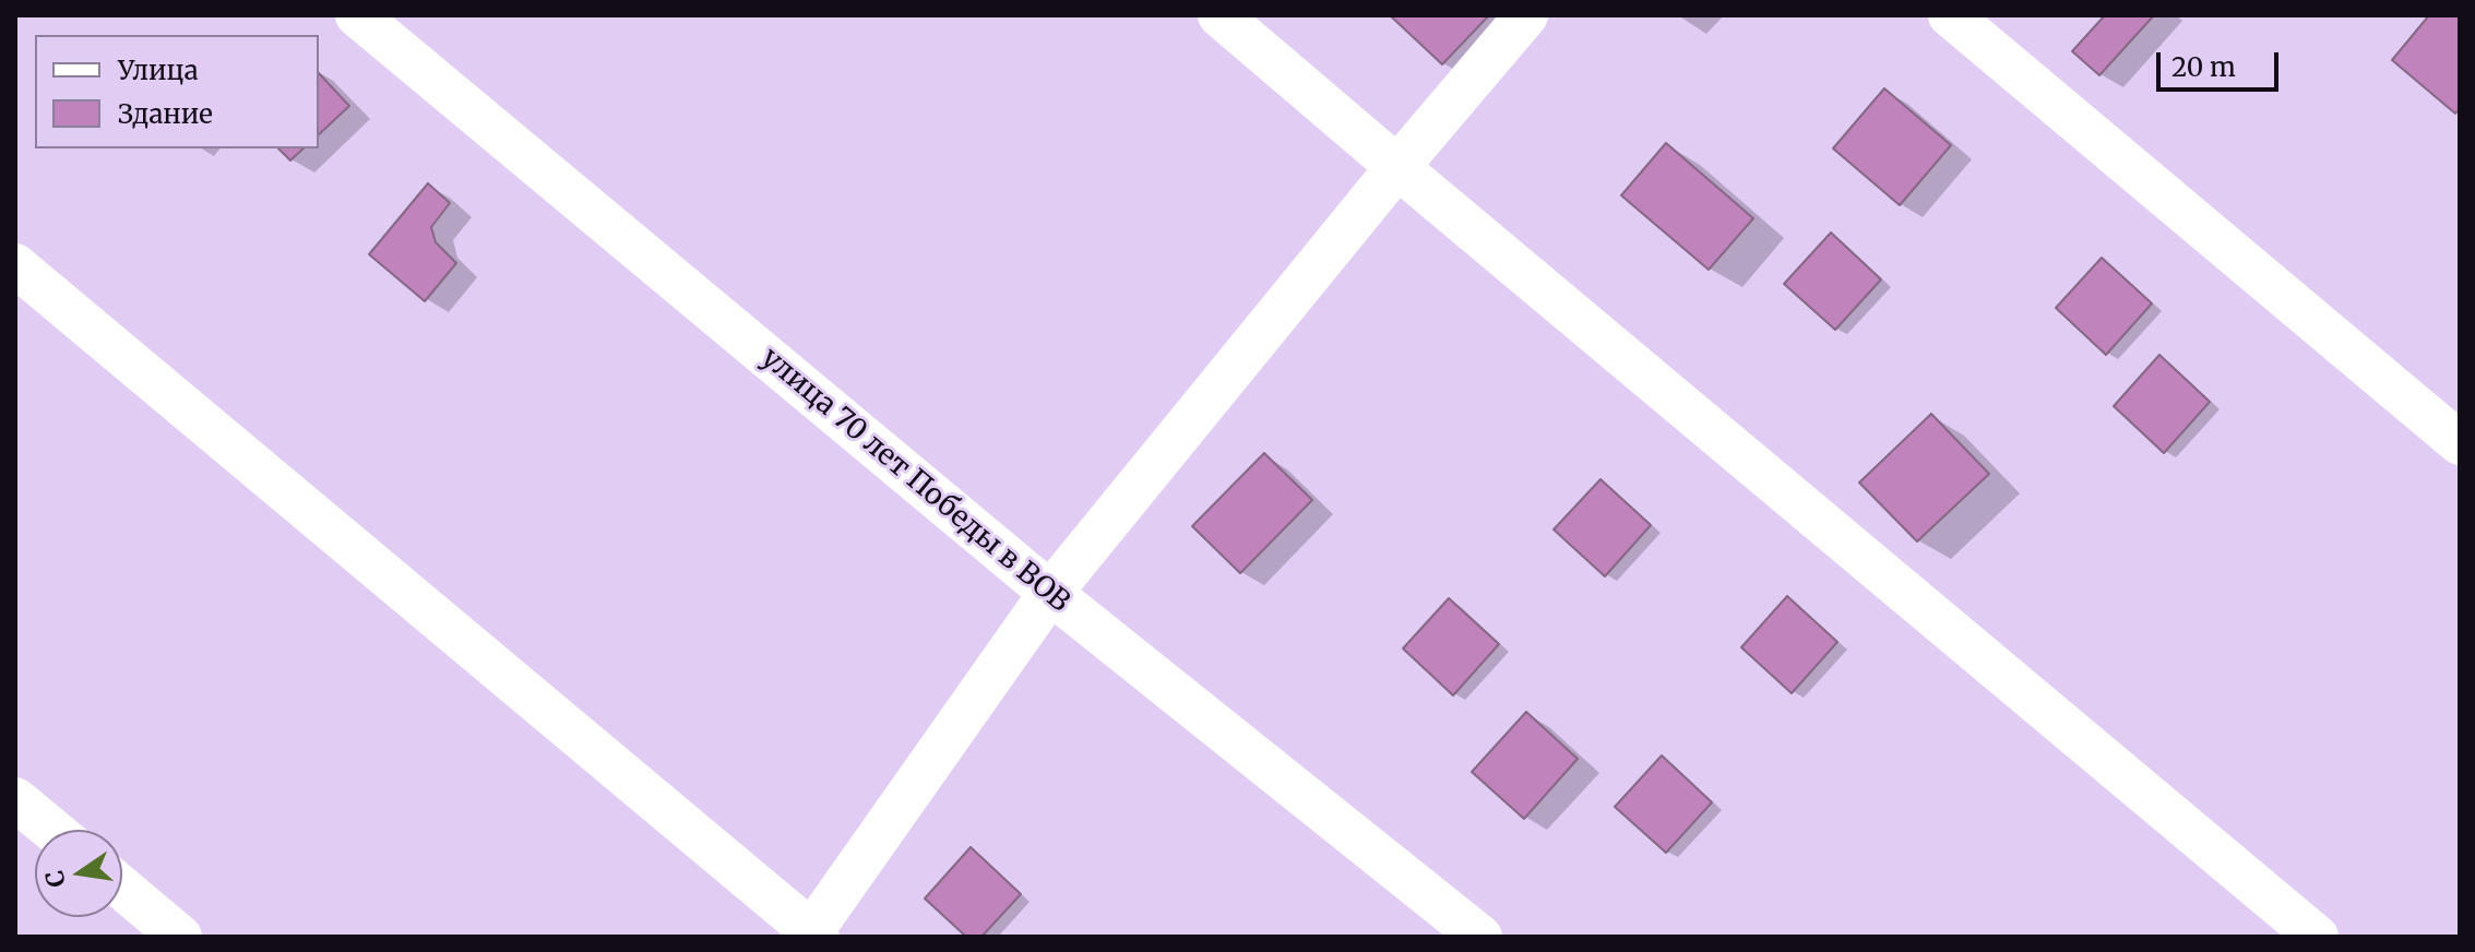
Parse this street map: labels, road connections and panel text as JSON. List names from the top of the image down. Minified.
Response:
{"streets":{"street":["улица 70 лет Победы в ВОВ"]},"legend":["Улица","Здание"],"scale_bar":"20 m","north":"left"}
